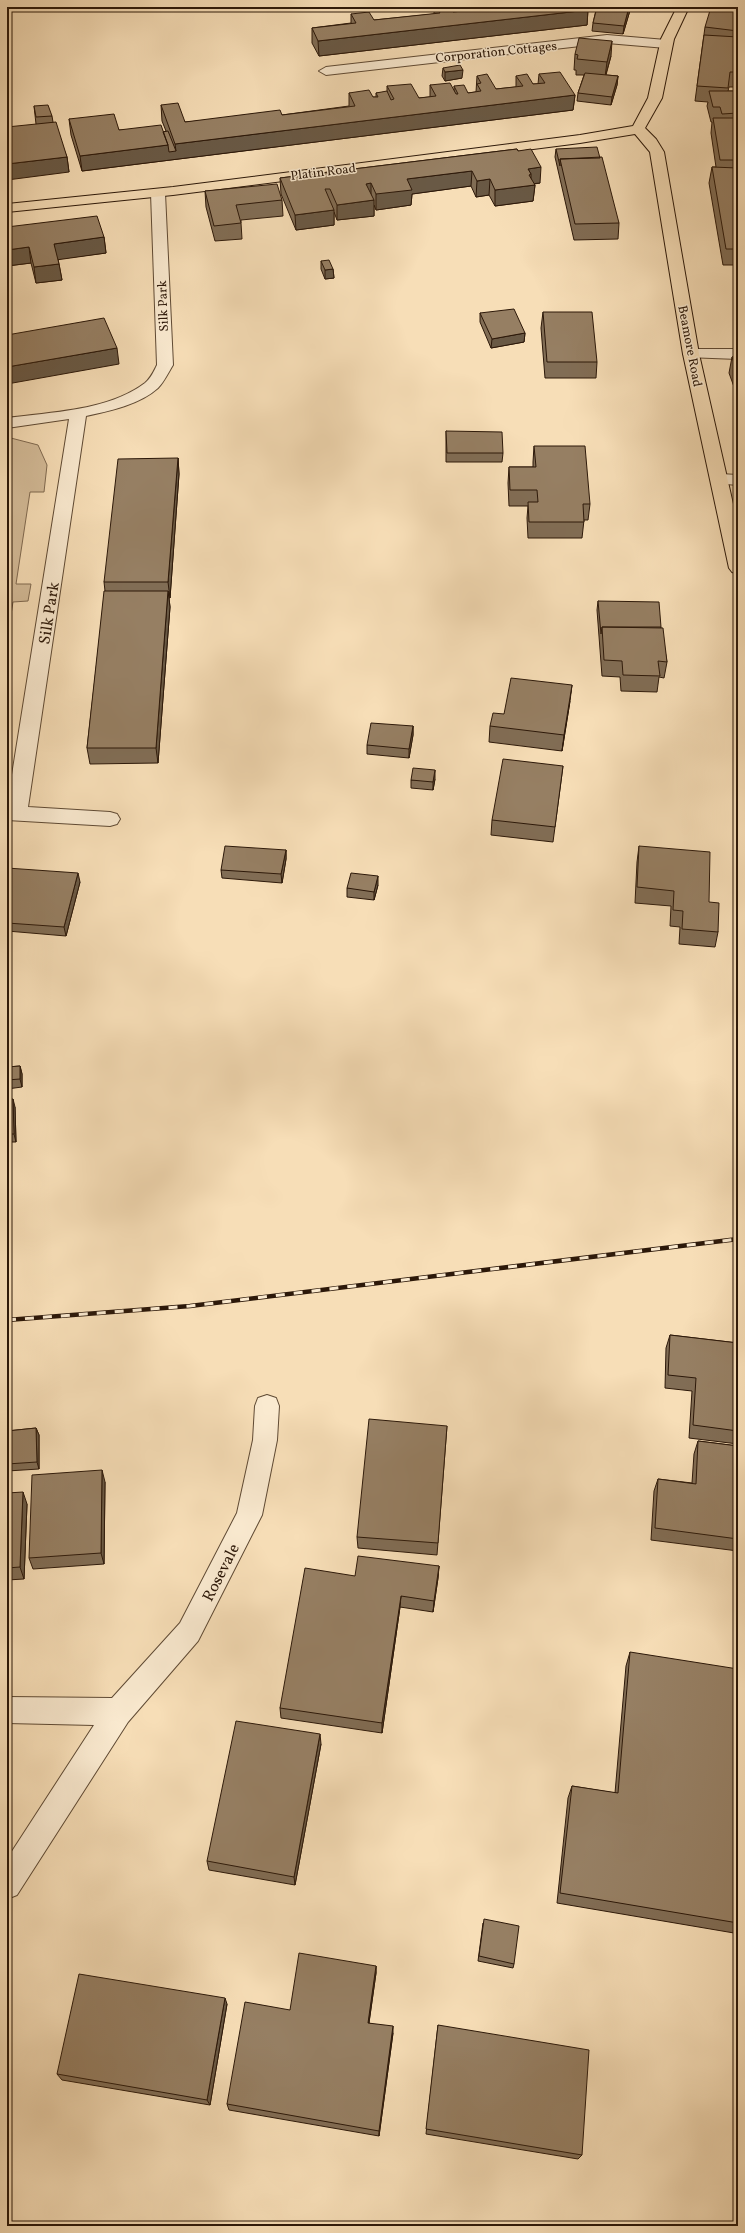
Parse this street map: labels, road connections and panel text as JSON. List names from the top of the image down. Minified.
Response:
{"streets":{"main road":["Platin Road","Beamore Road"],"street":["Corporation Cottages","Silk Park","Rosevale"]},"crossings":[["Platin Road","Silk Park"],["Platin Road","Beamore Road"]]}
